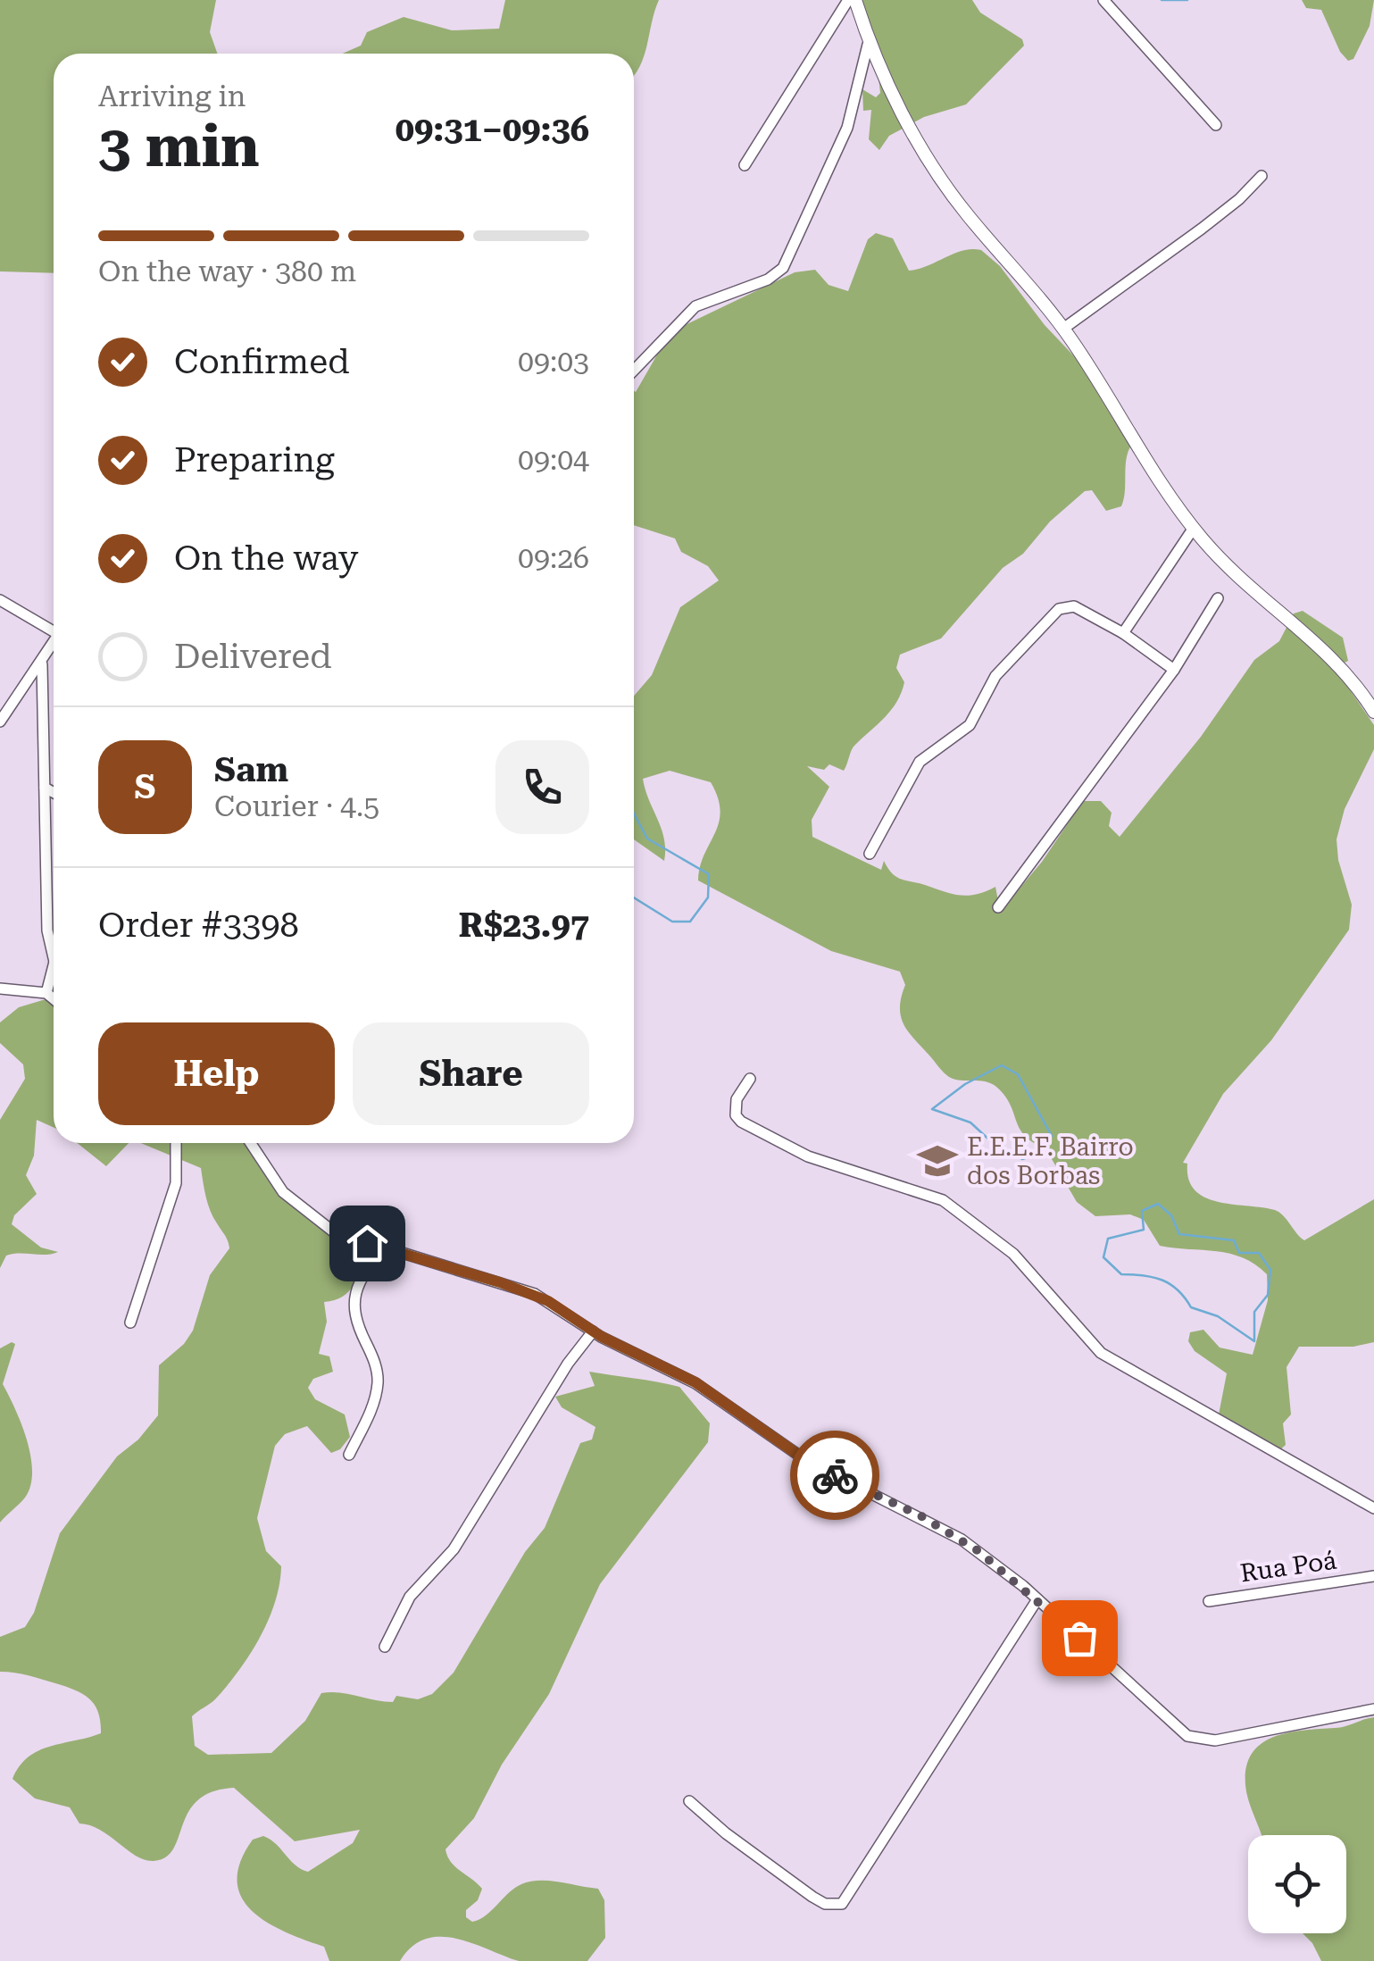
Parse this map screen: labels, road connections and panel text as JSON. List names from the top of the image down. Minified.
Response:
{"streets":{"street":["Rua Poá"]},"places":{"school or university":["E.E.E.F. Bairro dos Borbas"]},"page":{"heading":["3 min","Arriving in","09:31–09:36"],"panel":["Sam","Courier · 4.5","Order #3398","R$23.97"],"bar":"On the way · 380 m","list":[["Confirmed","09:03"],["Preparing","09:04"],["On the way","09:26"],"Delivered"],"round":"S","buttons":["Help","Share"]}}
